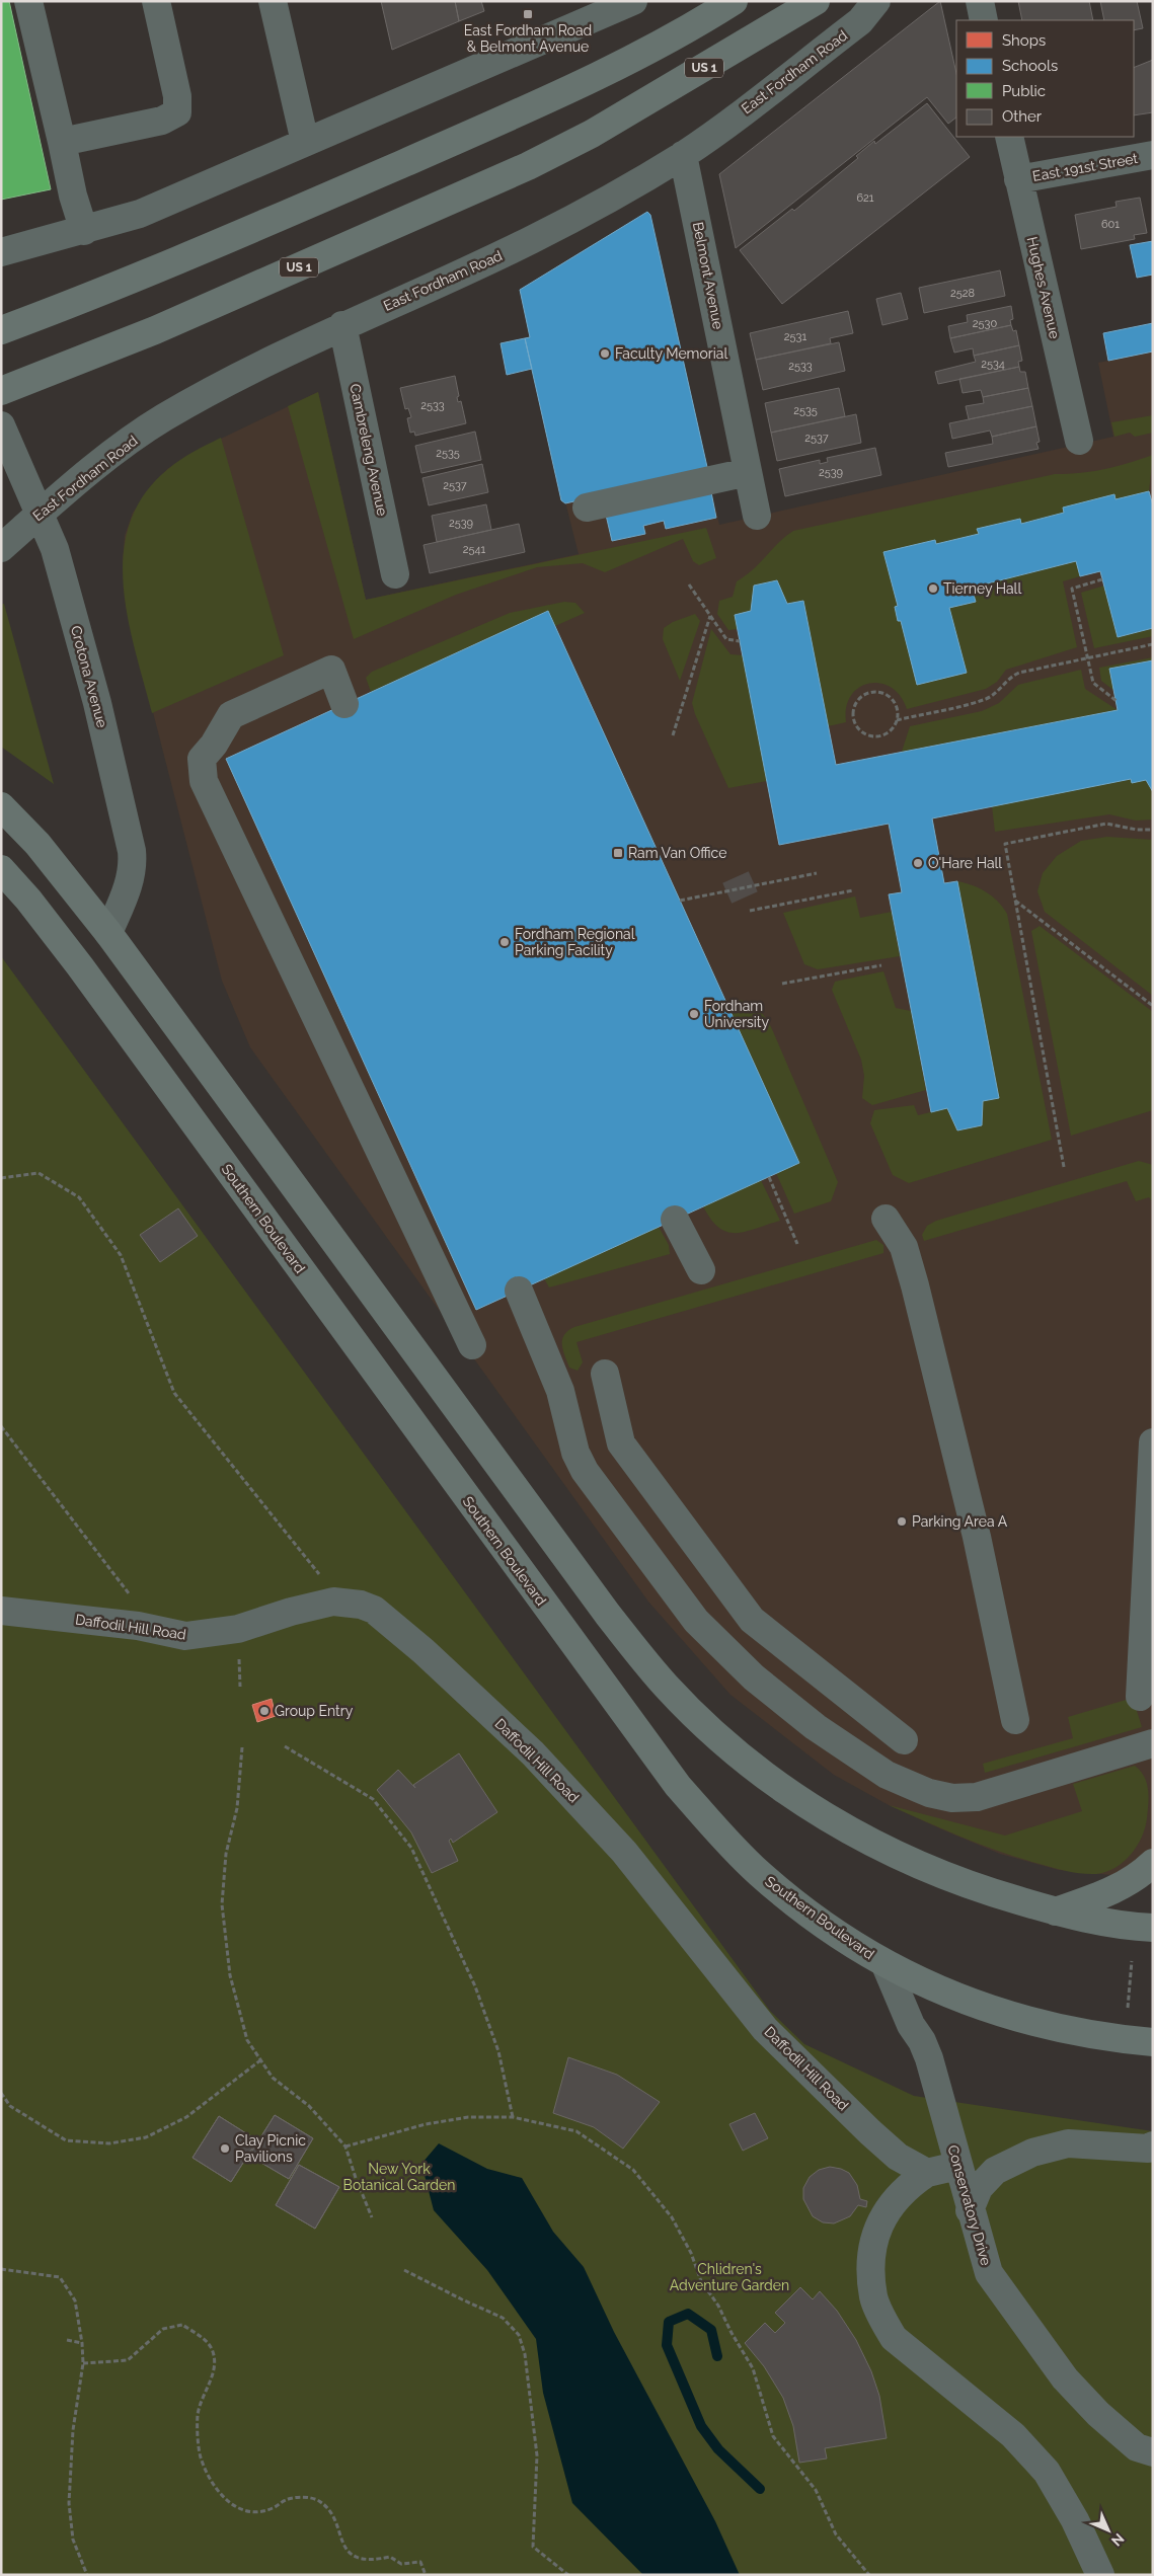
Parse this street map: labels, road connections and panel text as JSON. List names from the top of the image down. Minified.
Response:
{"streets":{"main road":["US 1","Southern Boulevard"],"street":["East Fordham Road","East 191st Street","Belmont Avenue","Hughes Avenue","Cambreleng Avenue","Crotona Avenue","Daffodil Hill Road","Conservatory Drive"]},"crossings":[["East Fordham Road","Belmont Avenue"],["East Fordham Road","Cambreleng Avenue"],["East Fordham Road","Crotona Avenue"],["East 191st Street","Hughes Avenue"],["Southern Boulevard","Conservatory Drive"]],"parks":["New York Botanical Garden","Chlidren's Adventure Garden"],"places":{"transit":["East Fordham Road & Belmont Avenue","Ram Van Office"],"other":["Faculty Memorial","Tierney Hall","O'Hare Hall","Fordham Regional Parking Facility","Fordham University","Parking Area A","Group Entry","Clay Picnic Pavilions"]},"house_numbers":["621","601","2528","2530","2531","2534","2533","2533","2535","2537","2535","2539","2537","2539","2541"],"legend":["Shops","Schools","Public","Other"],"north":"bottom right"}
